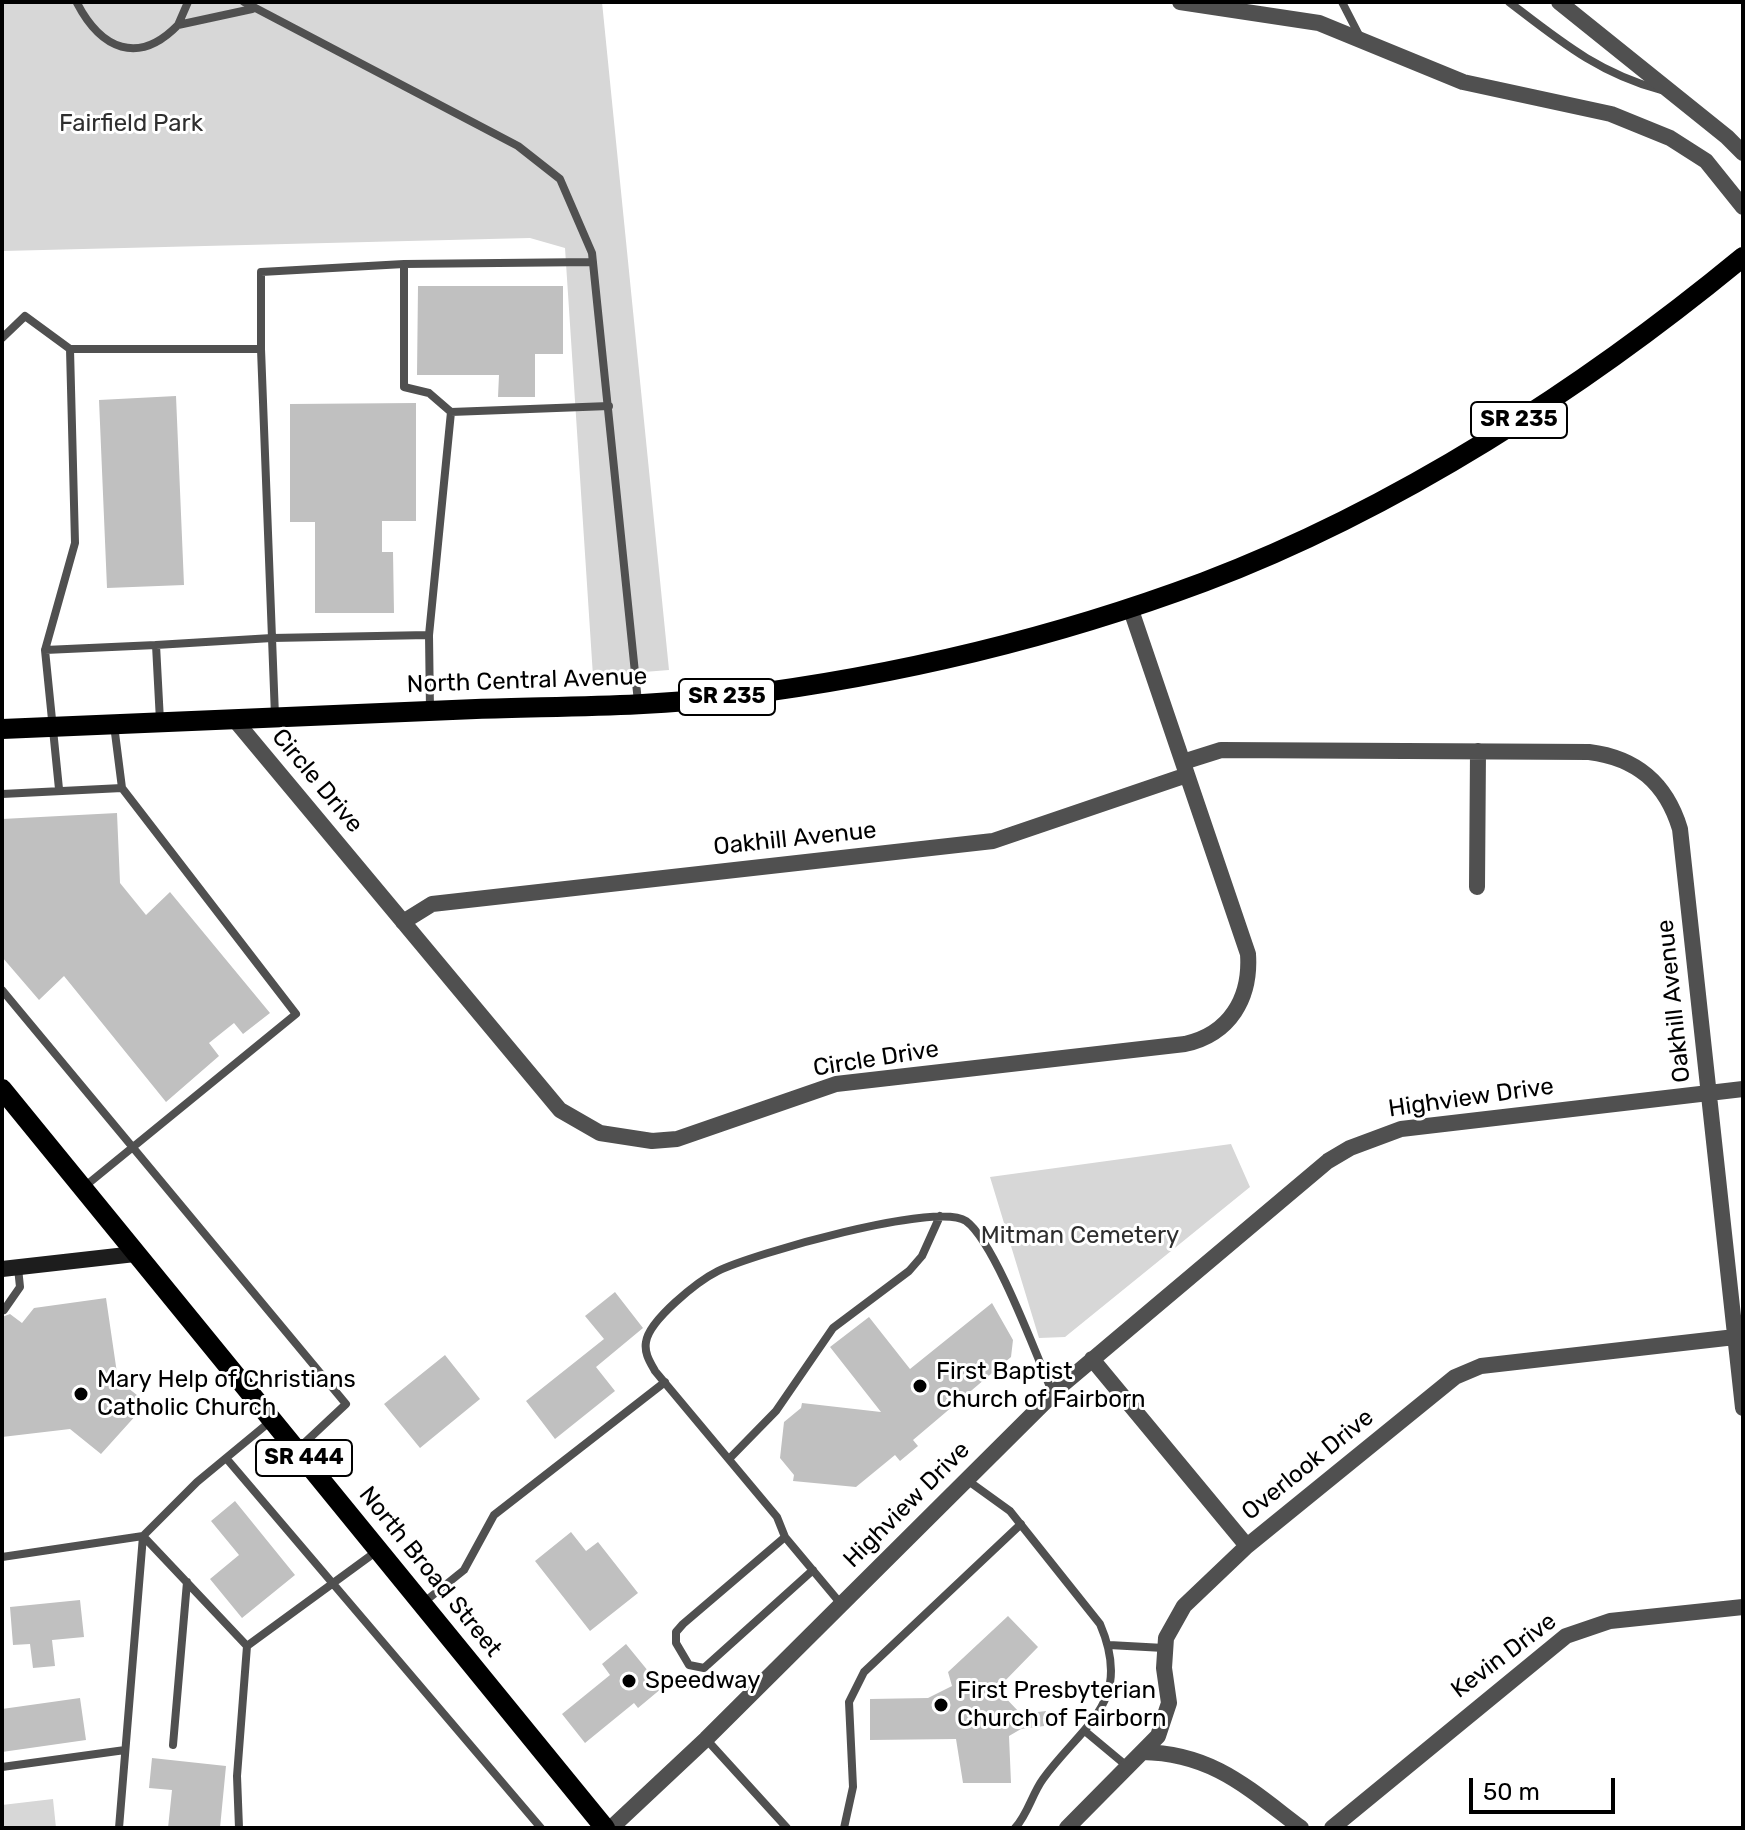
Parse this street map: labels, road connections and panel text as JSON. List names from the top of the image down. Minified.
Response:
{"streets":{"main road":["SR 235","North Central Avenue","SR 444","North Broad Street"],"street":["Circle Drive","Oakhill Avenue","Highview Drive","Overlook Drive","Kevin Drive"]},"crossings":[["North Central Avenue","Circle Drive"],["Circle Drive","Oakhill Avenue"],["Oakhill Avenue","Highview Drive"],["Oakhill Avenue","Overlook Drive"],["Highview Drive","North Broad Street"]],"parks":["Fairfield Park","Mitman Cemetery"],"places":["First Baptist Church of Fairborn","Mary Help of Christians Catholic Church","Speedway","First Presbyterian Church of Fairborn"],"scale_bar":"50 m"}
